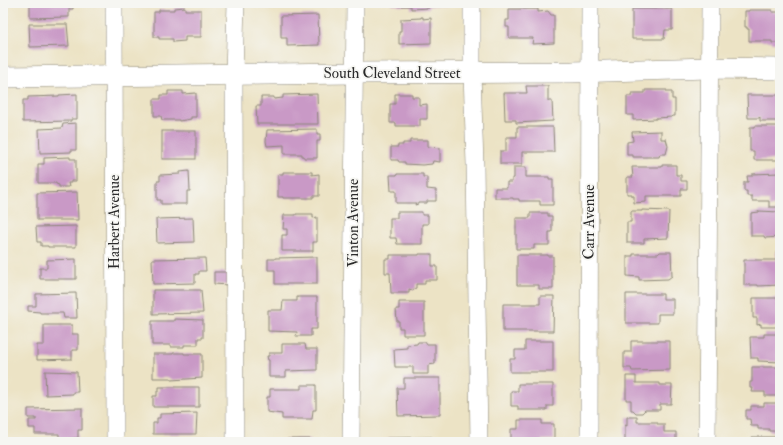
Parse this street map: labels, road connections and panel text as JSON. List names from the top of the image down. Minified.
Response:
{"streets":{"main road":["South Cleveland Street"],"street":["Harbert Avenue","Carr Avenue","Vinton Avenue"]},"crossings":[["South Cleveland Street","Harbert Avenue"],["South Cleveland Street","Carr Avenue"],["South Cleveland Street","Vinton Avenue"]]}
